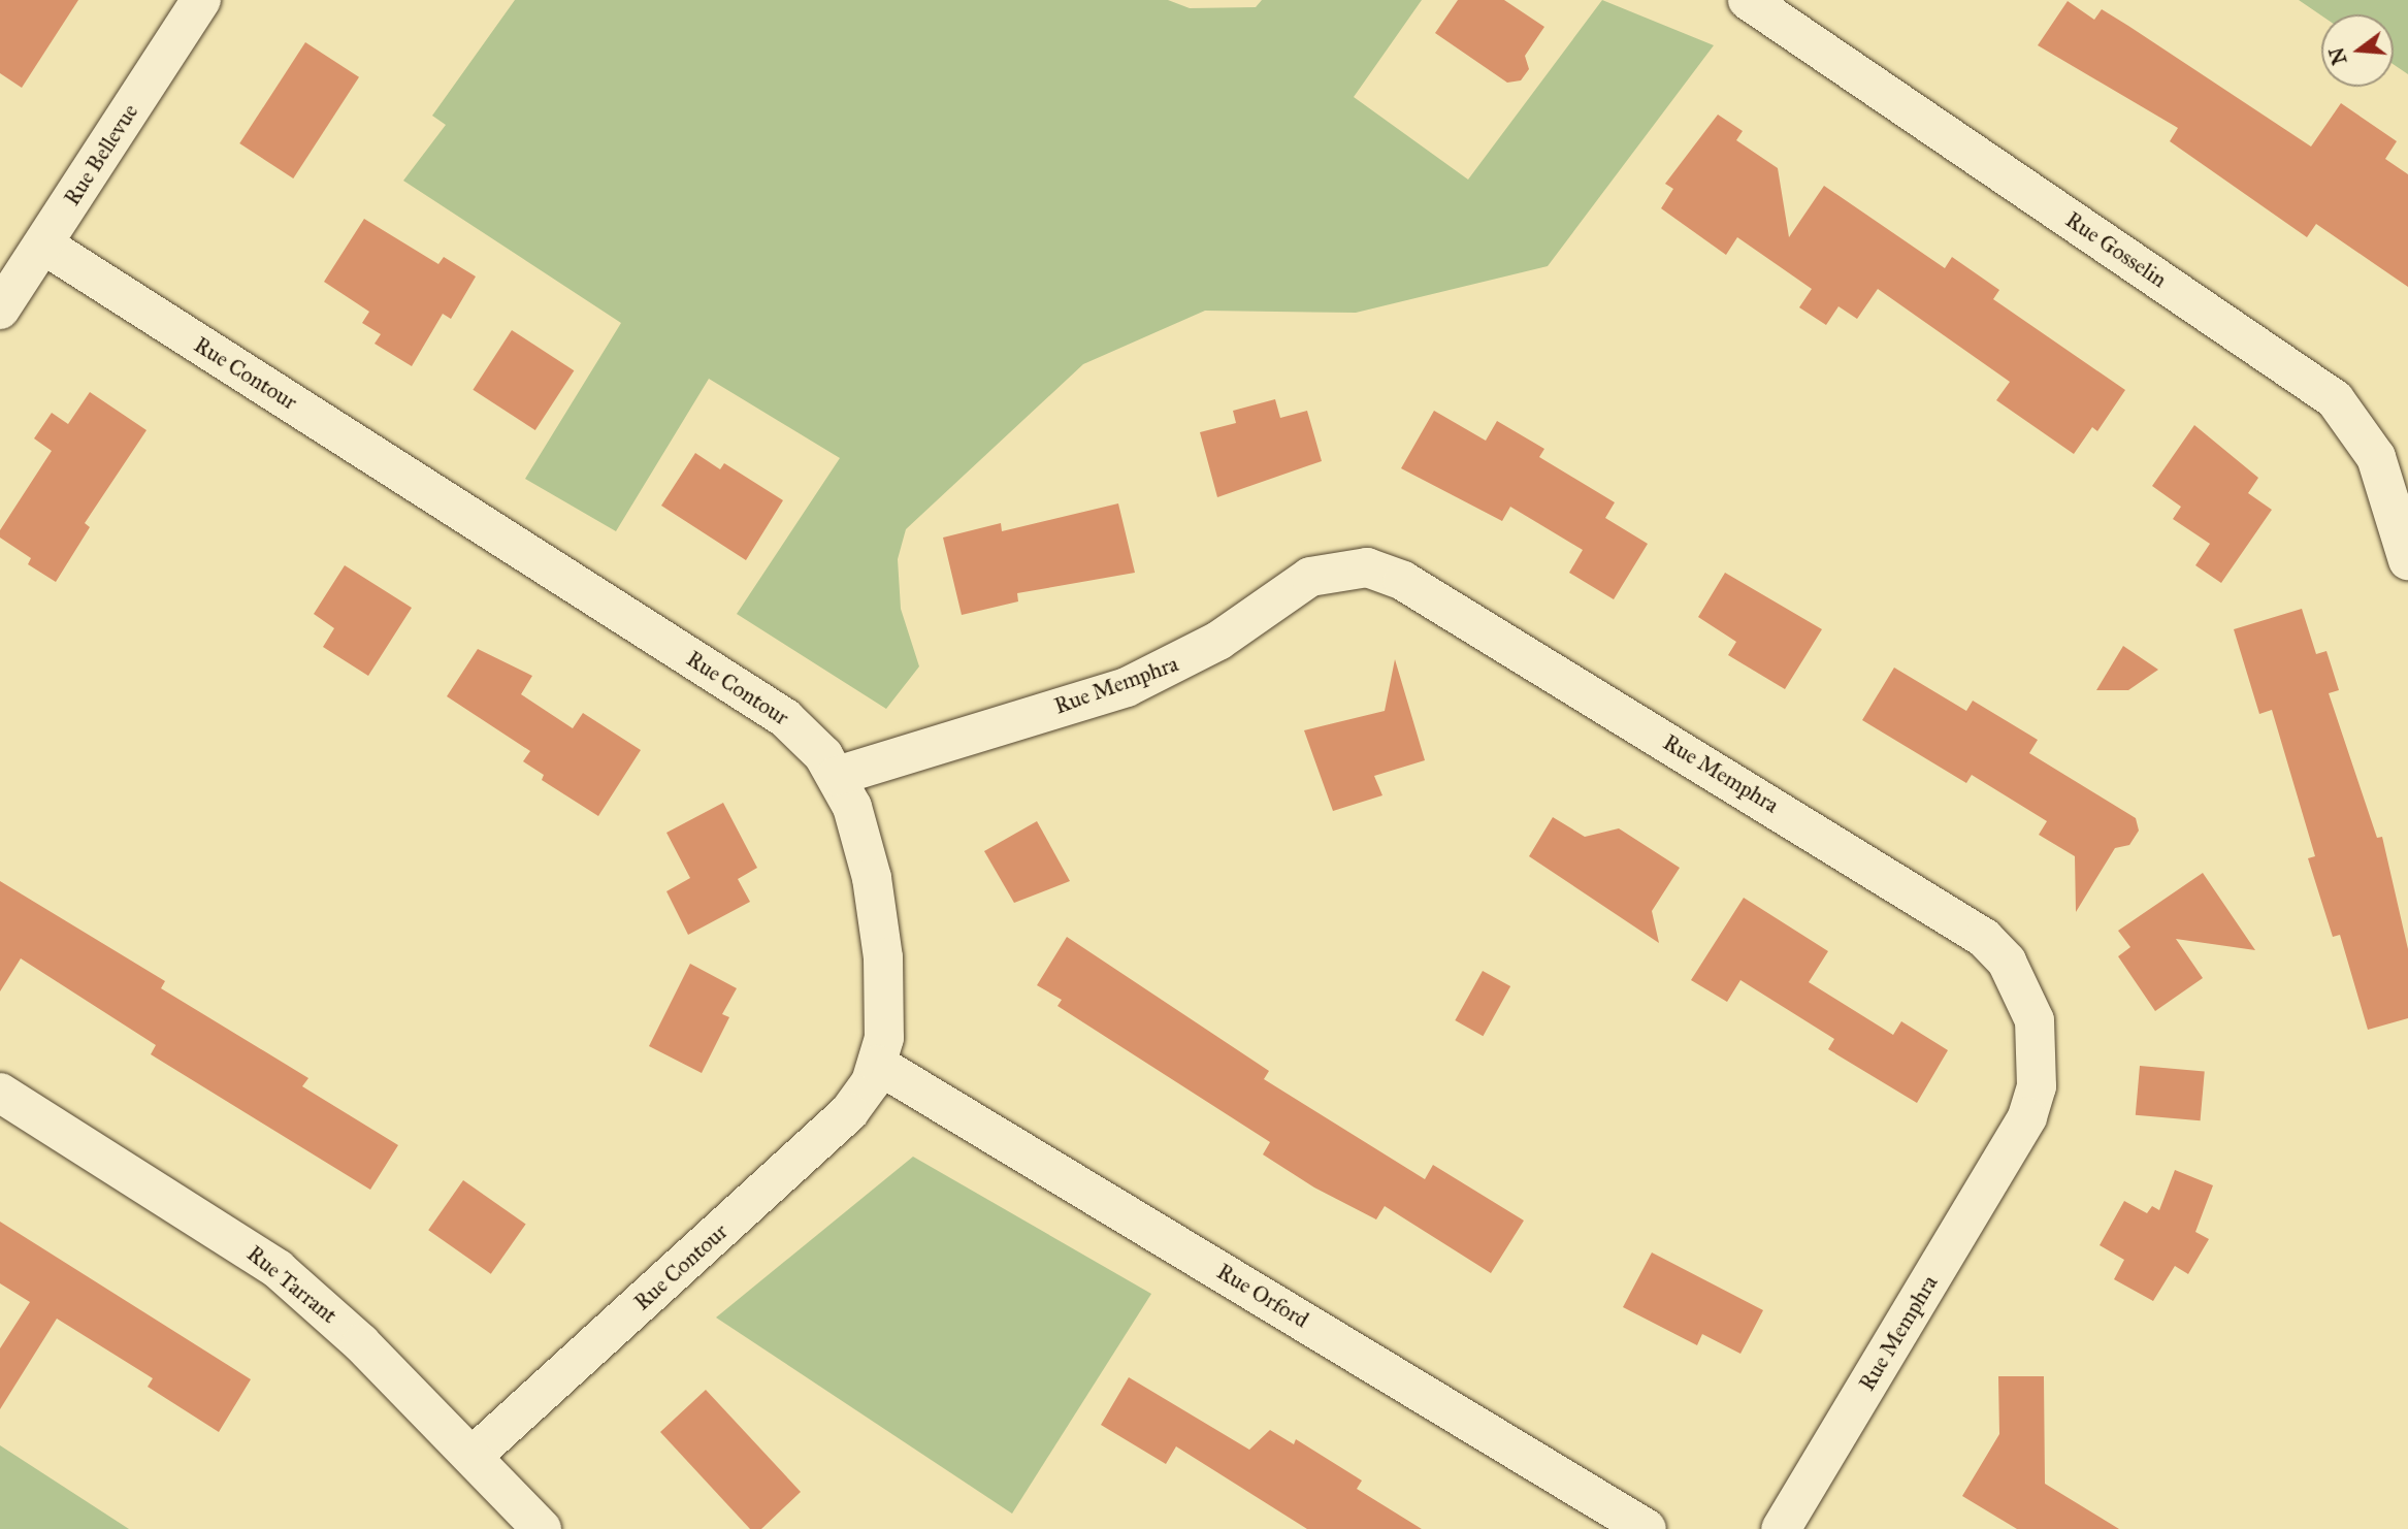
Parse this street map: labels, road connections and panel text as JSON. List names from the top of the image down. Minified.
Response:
{"streets":{"street":["Rue Bellevue","Rue Gosselin","Rue Contour","Rue Memphra","Rue Tarrant","Rue Orford"]},"crossings":[["Rue Bellevue","Rue Contour"],["Rue Contour","Rue Memphra"],["Rue Contour","Rue Tarrant"],["Rue Contour","Rue Orford"]],"north":"left"}
